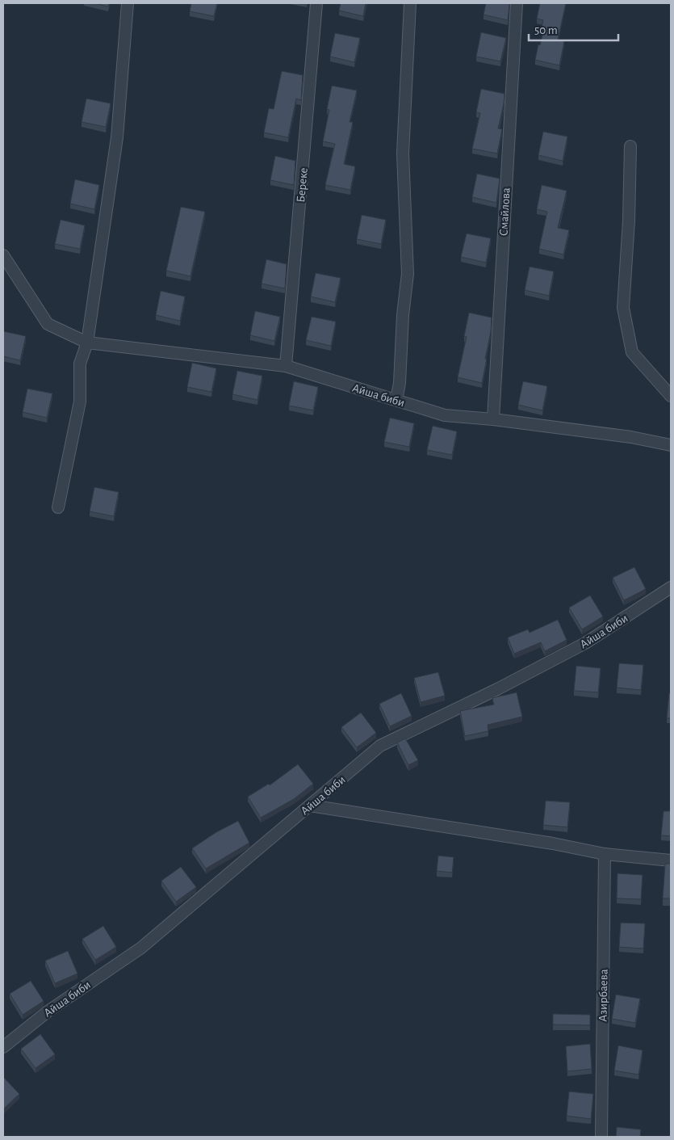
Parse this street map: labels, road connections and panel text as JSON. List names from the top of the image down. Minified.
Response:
{"streets":{"street":["Береке","Смайлова","Айша биби","Азирбаева"]},"crossings":[["Береке","Айша биби"],["Смайлова","Айша биби"]],"scale_bar":"50 m"}
